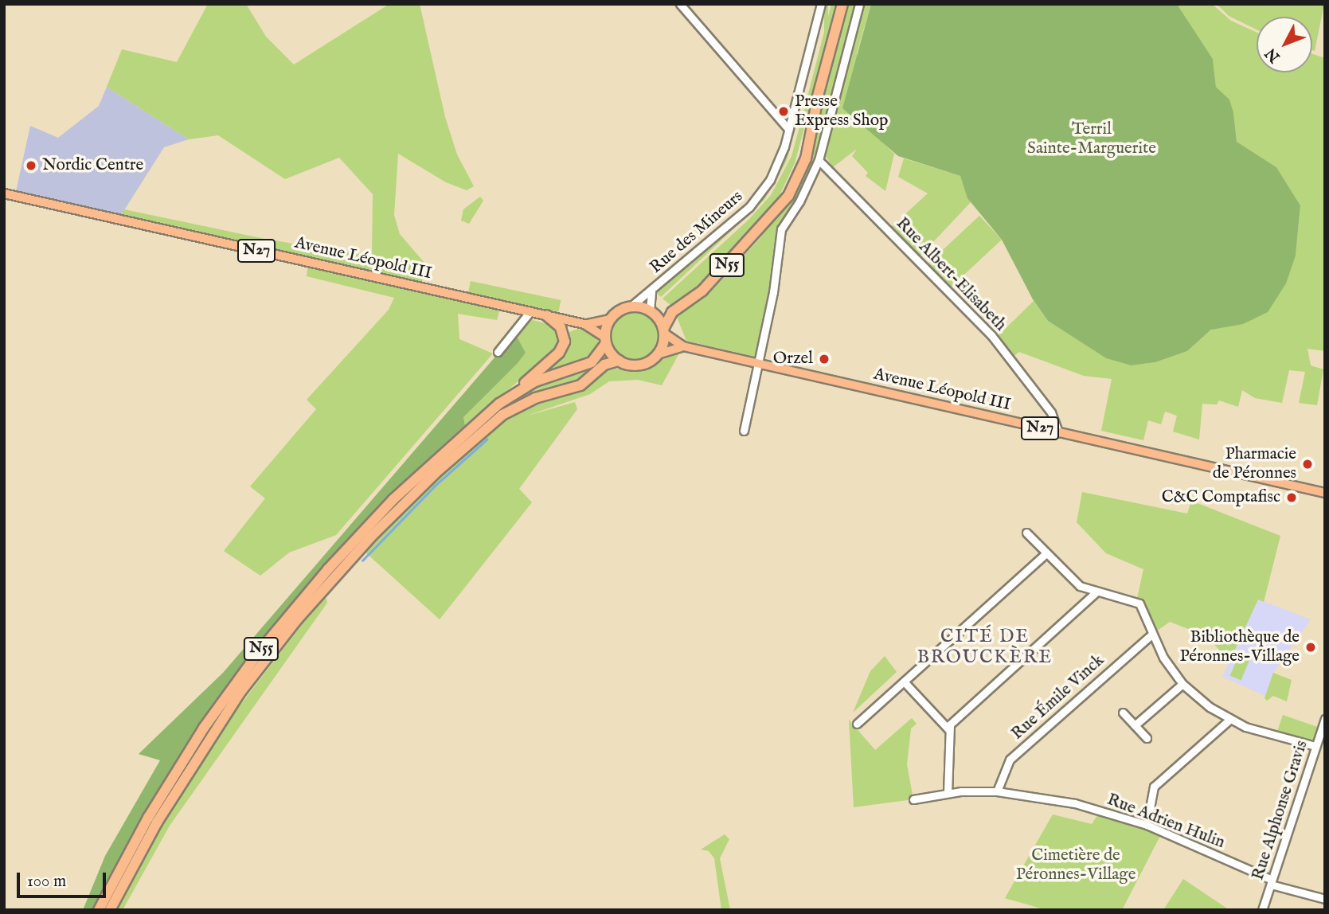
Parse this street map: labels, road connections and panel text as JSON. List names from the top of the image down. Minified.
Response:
{"streets":{"highway":["N27","N55"],"main road":["Avenue Léopold III"],"street":["Rue des Mineurs","Rue Albert-Elisabeth","Rue Émile Vinck","Rue Alphonse Gravis","Rue Adrien Hulin"]},"crossings":[["Rue des Mineurs","N27"],["Rue des Mineurs","Avenue Léopold III"],["Rue des Mineurs","N55"],["N27","Avenue Léopold III"],["N27","N55"],["Avenue Léopold III","N55"],["Avenue Léopold III","Rue Albert-Elisabeth"],["Rue Émile Vinck","Rue Adrien Hulin"],["Rue Alphonse Gravis","Rue Adrien Hulin"]],"districts":["CITÉ DE BROUCKÈRE"],"parks":["Terril Sainte-Marguerite","Cimetière de Péronnes-Village"],"places":["Presse Express Shop","Nordic Centre","Orzel","Pharmacie de Péronnes","C&C Comptafisc","Bibliothèque de Péronnes-Village"],"scale_bar":"100 m","north":"bottom left"}
